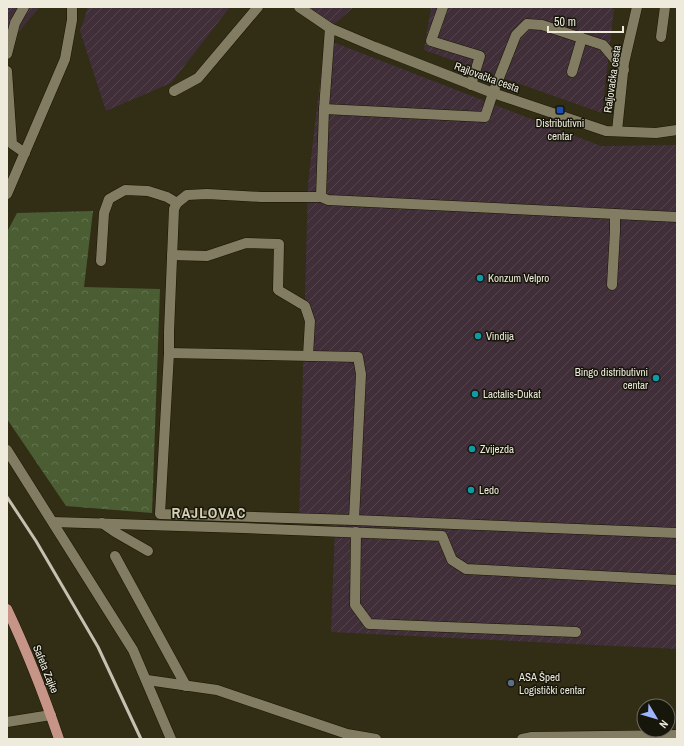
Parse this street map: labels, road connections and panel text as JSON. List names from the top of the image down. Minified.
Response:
{"streets":{"main road":["Safeta Zajke"],"street":["Rajlovačka cesta","Raljovačka cesta"]},"crossings":[["Rajlovačka cesta","Raljovačka cesta"]],"districts":["RAJLOVAC"],"places":{"transit":["Distributivni centar"],"other":["Konzum Velpro","Vindija","Bingo distributivni centar","Lactalis-Dukat","Zvijezda","Ledo","ASA Šped Logistički centar"]},"scale_bar":"50 m","north":"bottom right"}
